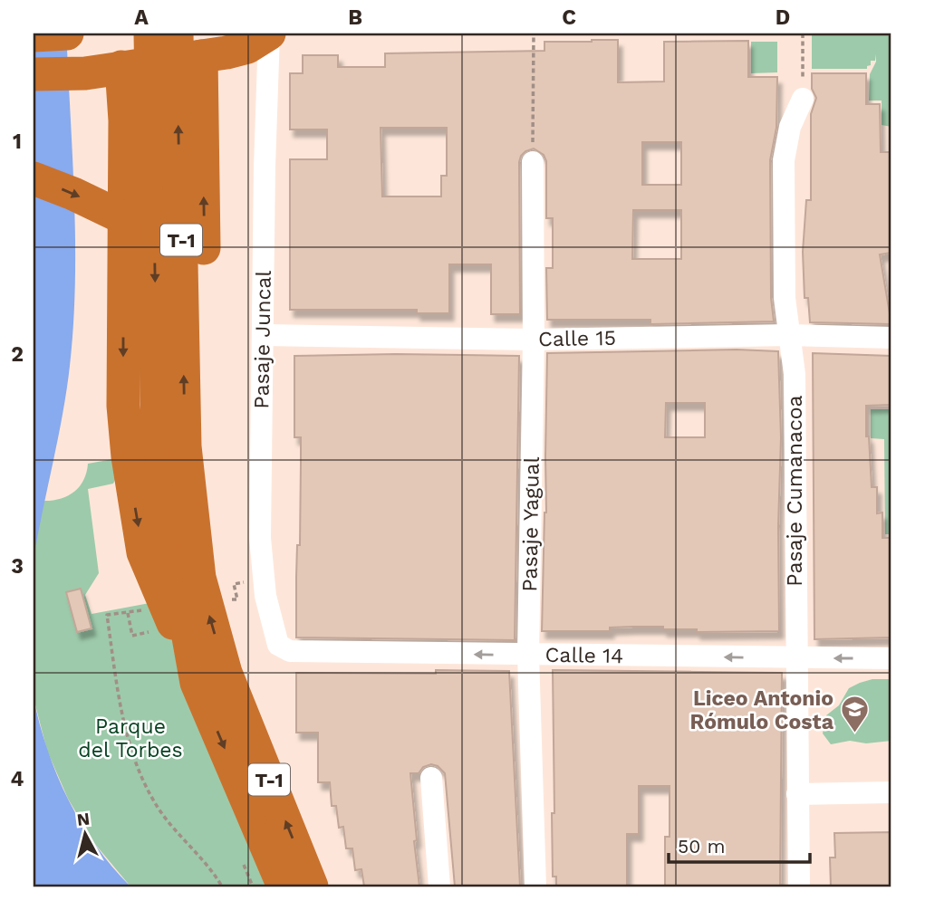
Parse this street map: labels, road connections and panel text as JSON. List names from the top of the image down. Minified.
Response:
{"streets":{"highway":["T-1"],"street":["Calle 15","Pasaje Juncal","Pasaje Cumanacoa","Pasaje Yagual","Calle 14"]},"crossings":[["Calle 15","Pasaje Juncal"],["Calle 15","Pasaje Cumanacoa"],["Calle 15","Pasaje Yagual"],["Pasaje Juncal","Calle 14"],["Pasaje Cumanacoa","Calle 14"],["Pasaje Yagual","Calle 14"]],"one_way":["Calle 14"],"parks":["Parque del Torbes"],"places":{"school or university":["Liceo Antonio Rómulo Costa"]},"scale_bar":"50 m","north":"top","grid":{"columns":["A","B","C","D"],"rows":["1","2","3","4"]}}
